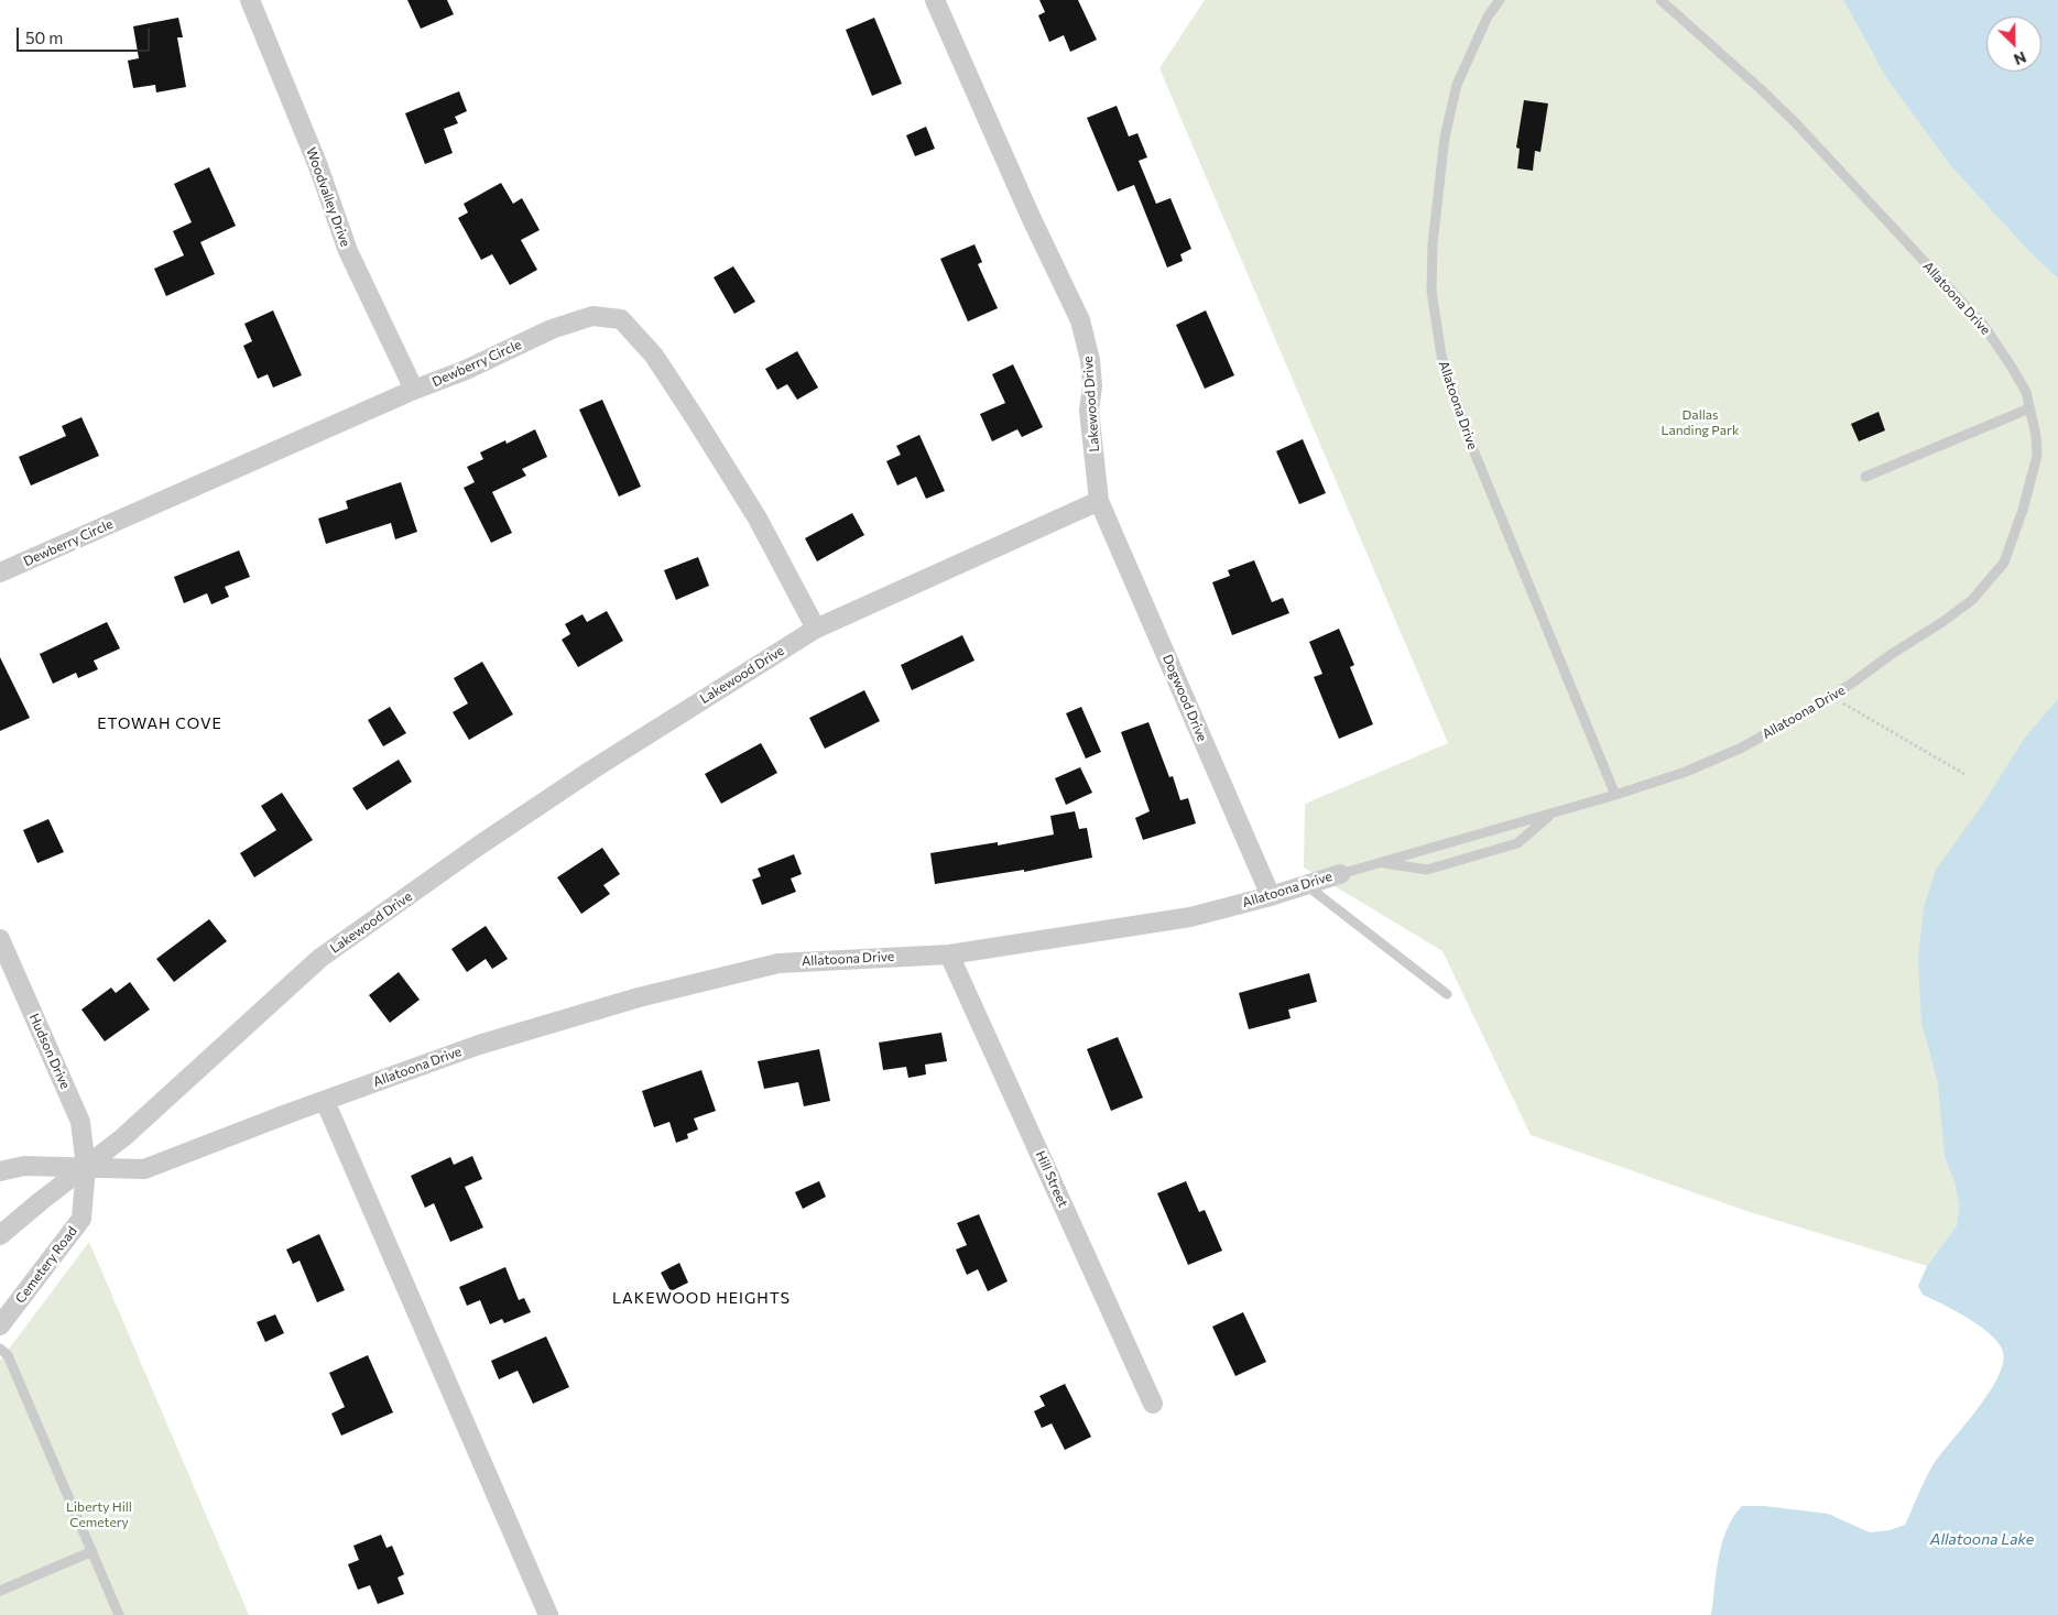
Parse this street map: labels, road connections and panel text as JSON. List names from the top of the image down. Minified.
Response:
{"streets":{"street":["Woodvalley Drive","Allatoona Drive","Dewberry Circle","Lakewood Drive","Dogwood Drive","Hudson Drive","Hill Street","Cemetery Road"]},"crossings":[["Woodvalley Drive","Dewberry Circle"],["Allatoona Drive","Lakewood Drive"],["Allatoona Drive","Dogwood Drive"],["Allatoona Drive","Hudson Drive"],["Allatoona Drive","Hill Street"],["Allatoona Drive","Cemetery Road"],["Dewberry Circle","Lakewood Drive"],["Lakewood Drive","Dogwood Drive"],["Lakewood Drive","Hudson Drive"],["Lakewood Drive","Cemetery Road"],["Hudson Drive","Cemetery Road"]],"districts":["ETOWAH COVE","LAKEWOOD HEIGHTS"],"water":["Allatoona Lake"],"parks":["Dallas Landing Park","Liberty Hill Cemetery"],"scale_bar":"50 m","north":"bottom right"}
